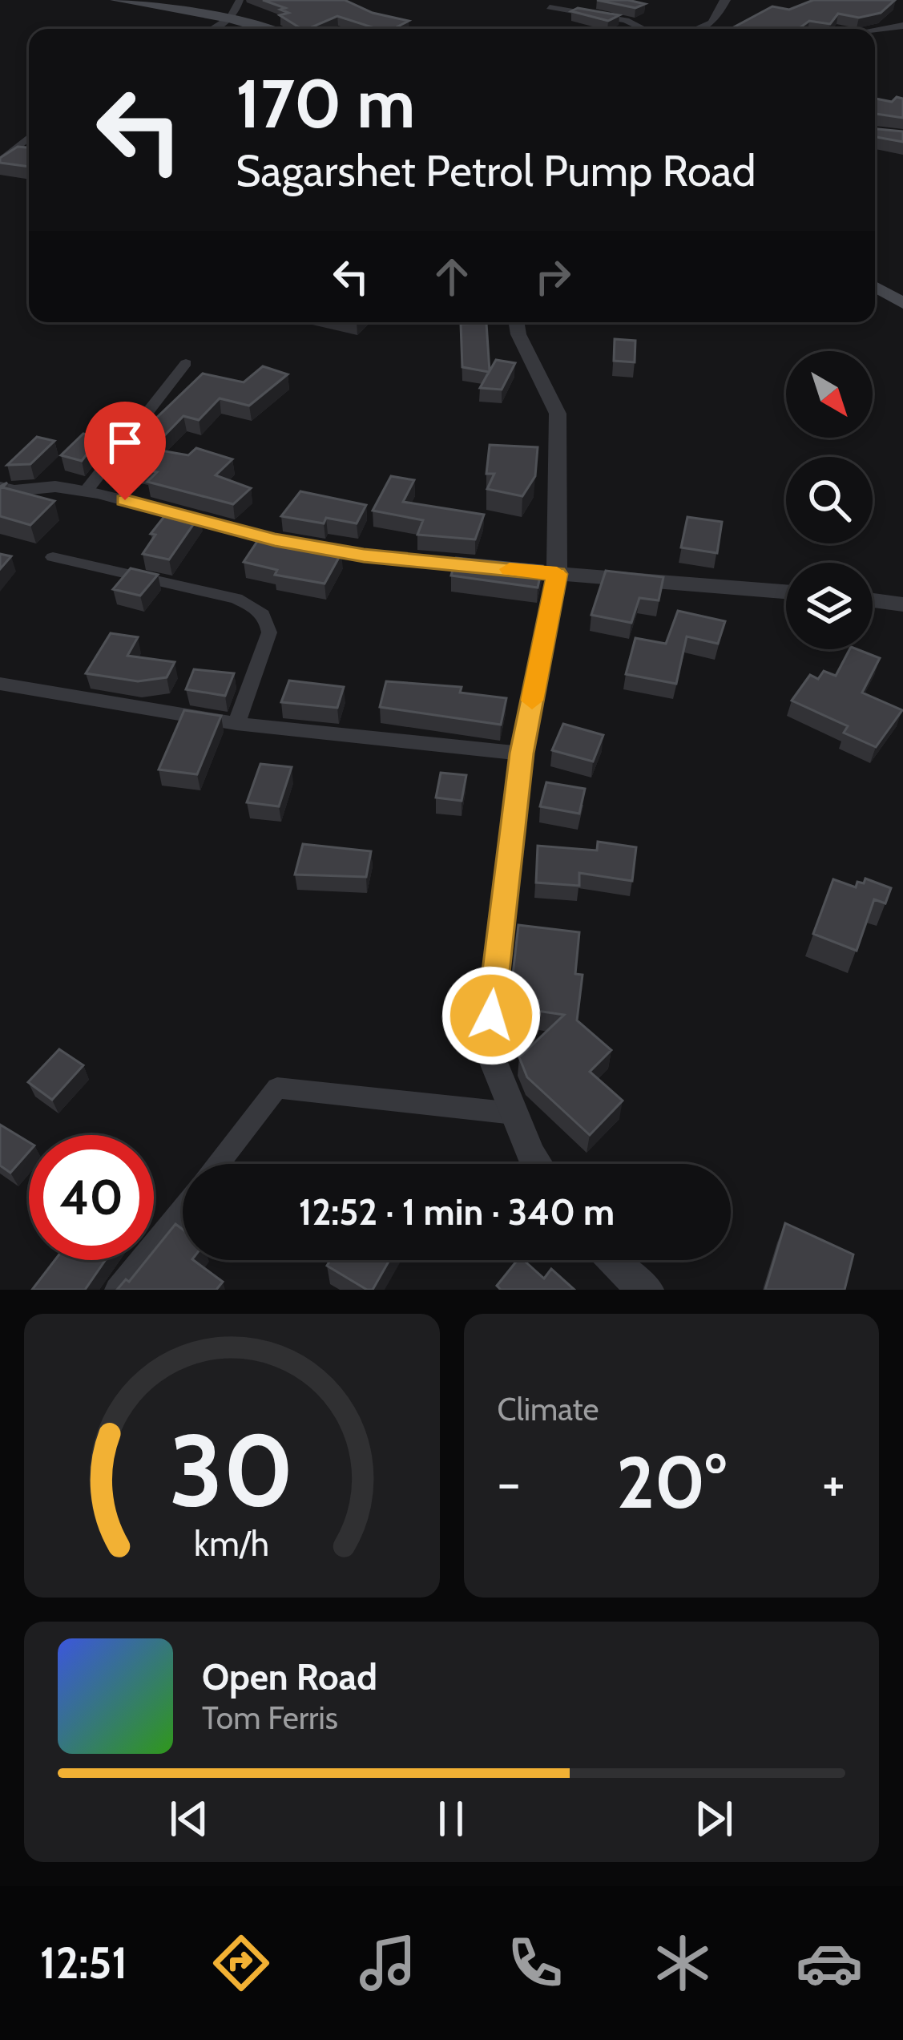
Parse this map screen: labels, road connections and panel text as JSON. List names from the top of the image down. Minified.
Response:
{"north":"bottom right","page":{"turn":["170 m","Sagarshet Petrol Pump Road"],"limit":"40","trip":"12:52 · 1 min · 340 m","tile":"Climate","heat":["−","20°","+"],"song":["Open Road","Tom Ferris"],"tabs":"12:51","gauge":["30","km/h"]}}
